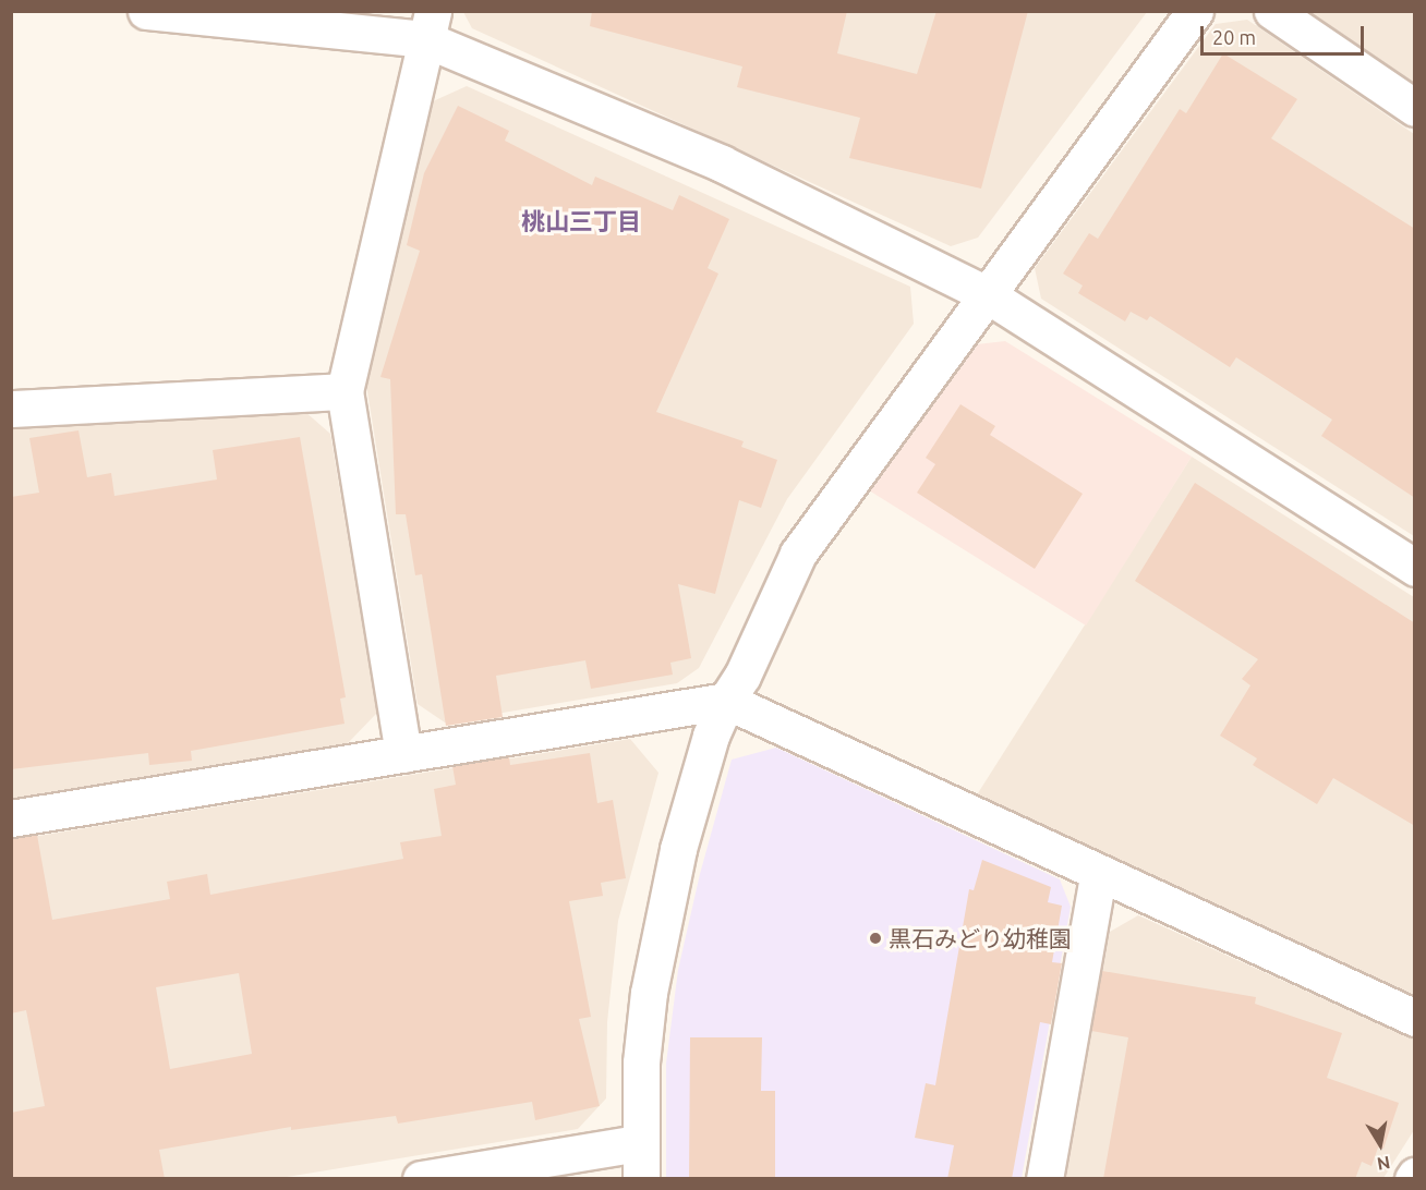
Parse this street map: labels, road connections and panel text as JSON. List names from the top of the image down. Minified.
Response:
{"districts":["桃山三丁目"],"places":["黒石みどり幼稚園"],"scale_bar":"20 m","north":"bottom"}
